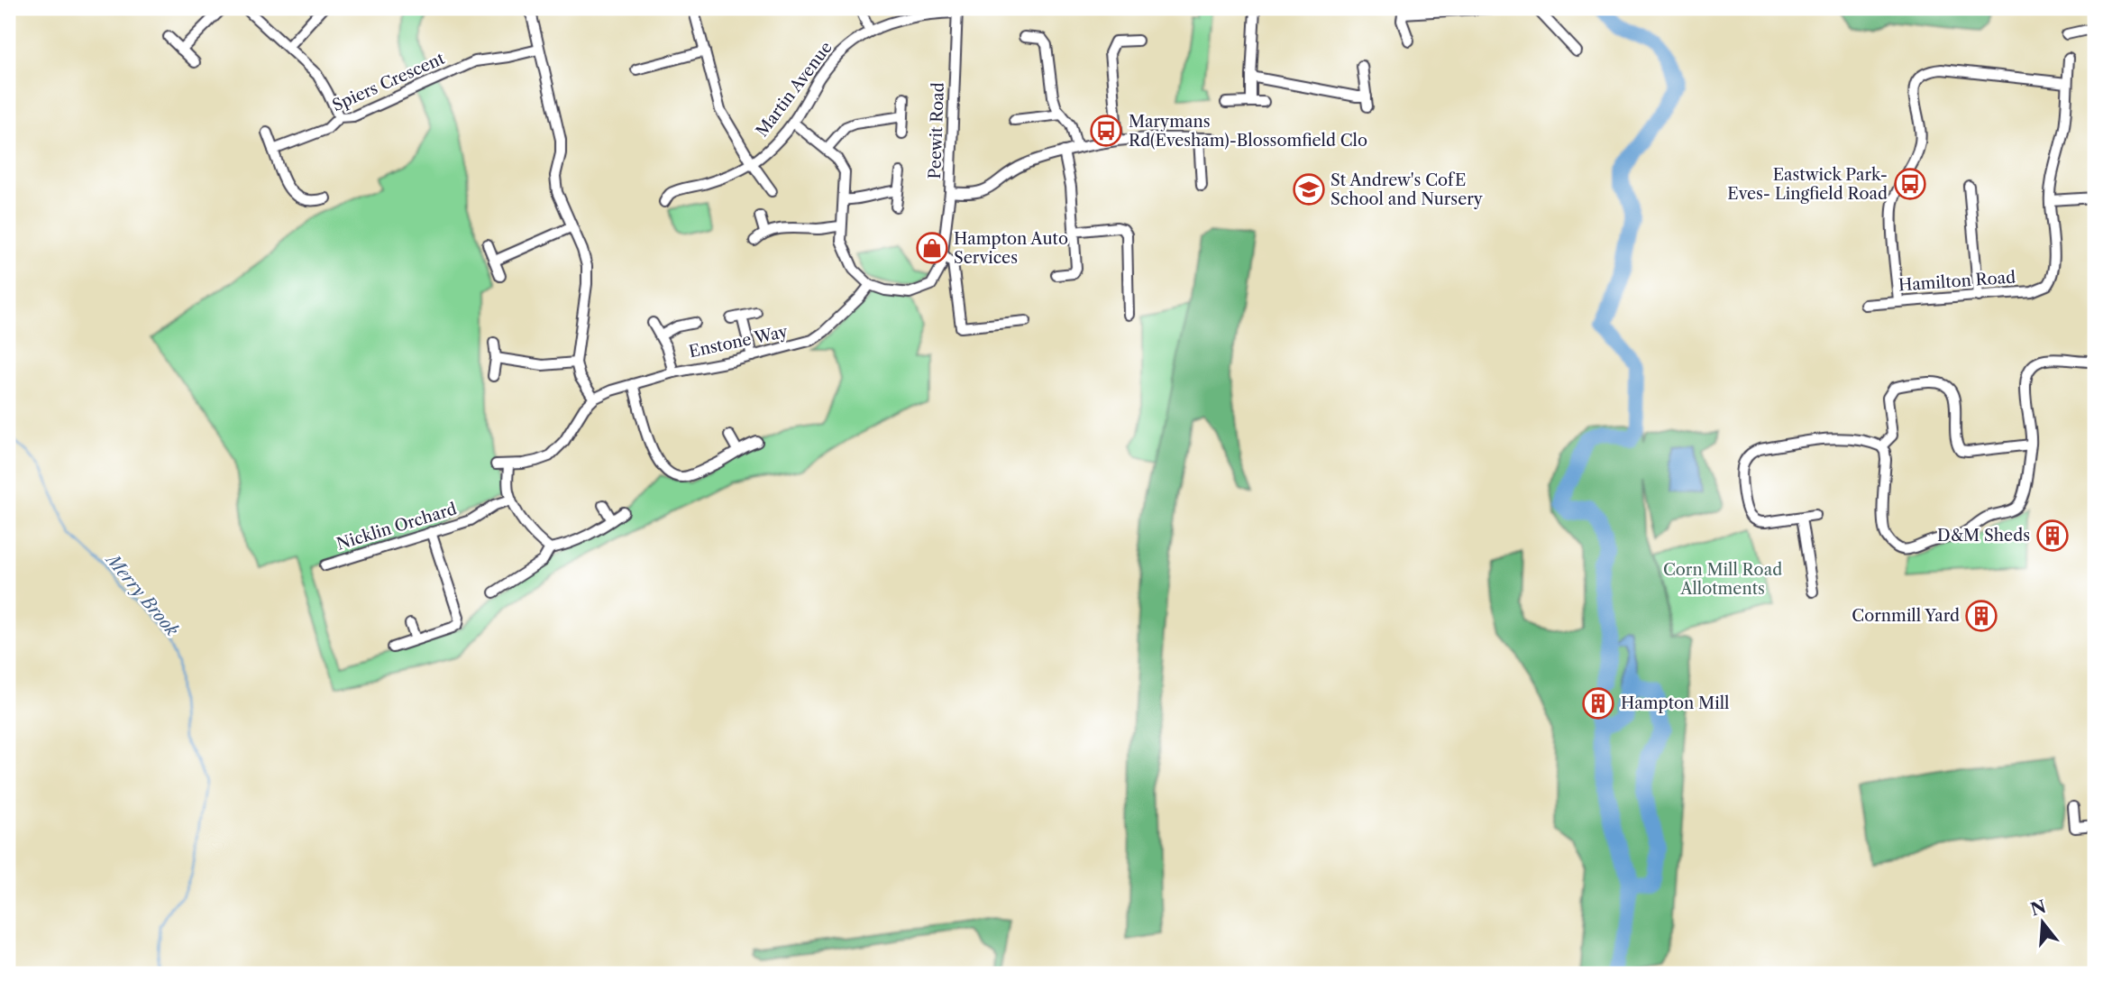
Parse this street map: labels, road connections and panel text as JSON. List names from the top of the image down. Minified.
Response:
{"streets":{"street":["Spiers Crescent","Martin Avenue","Peewit Road","Hamilton Road","Enstone Way","Nicklin Orchard"]},"crossings":[["Martin Avenue","Peewit Road"],["Peewit Road","Enstone Way"]],"water":["Merry Brook"],"parks":["Corn Mill Road Allotments"],"places":{"bus stop":["Marymans Rd(Evesham)-Blossomfield Clo","Eastwick Park- Eves- Lingfield Road"],"school or university":["St Andrew's CofE School and Nursery"],"shop":["Hampton Auto Services"],"building":["D&M Sheds","Cornmill Yard","Hampton Mill"]},"north":"top"}
